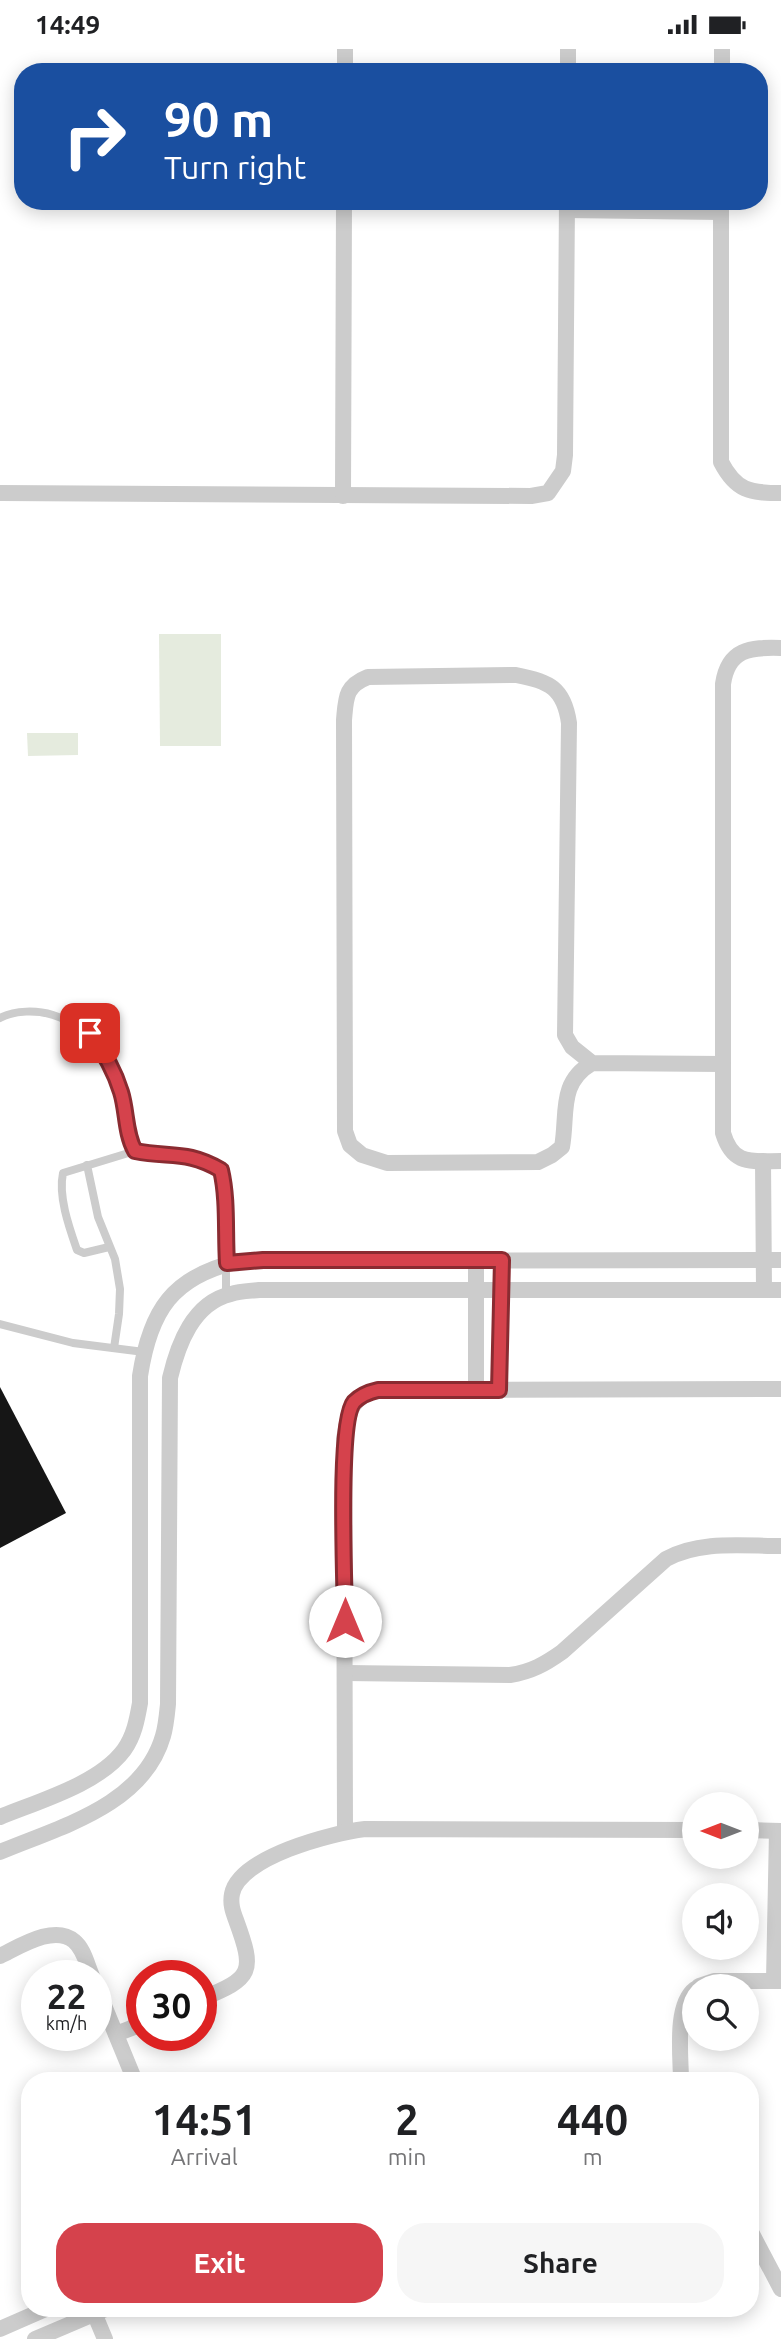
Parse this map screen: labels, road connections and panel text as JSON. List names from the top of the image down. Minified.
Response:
{"north":"left","page":{"status":"14:49","turn":["90 m","Turn right"],"speed":"22 km/h","limit":"30","eta":["14:51","Arrival","2","min","440","m"],"buttons":["Exit","Share"]}}
